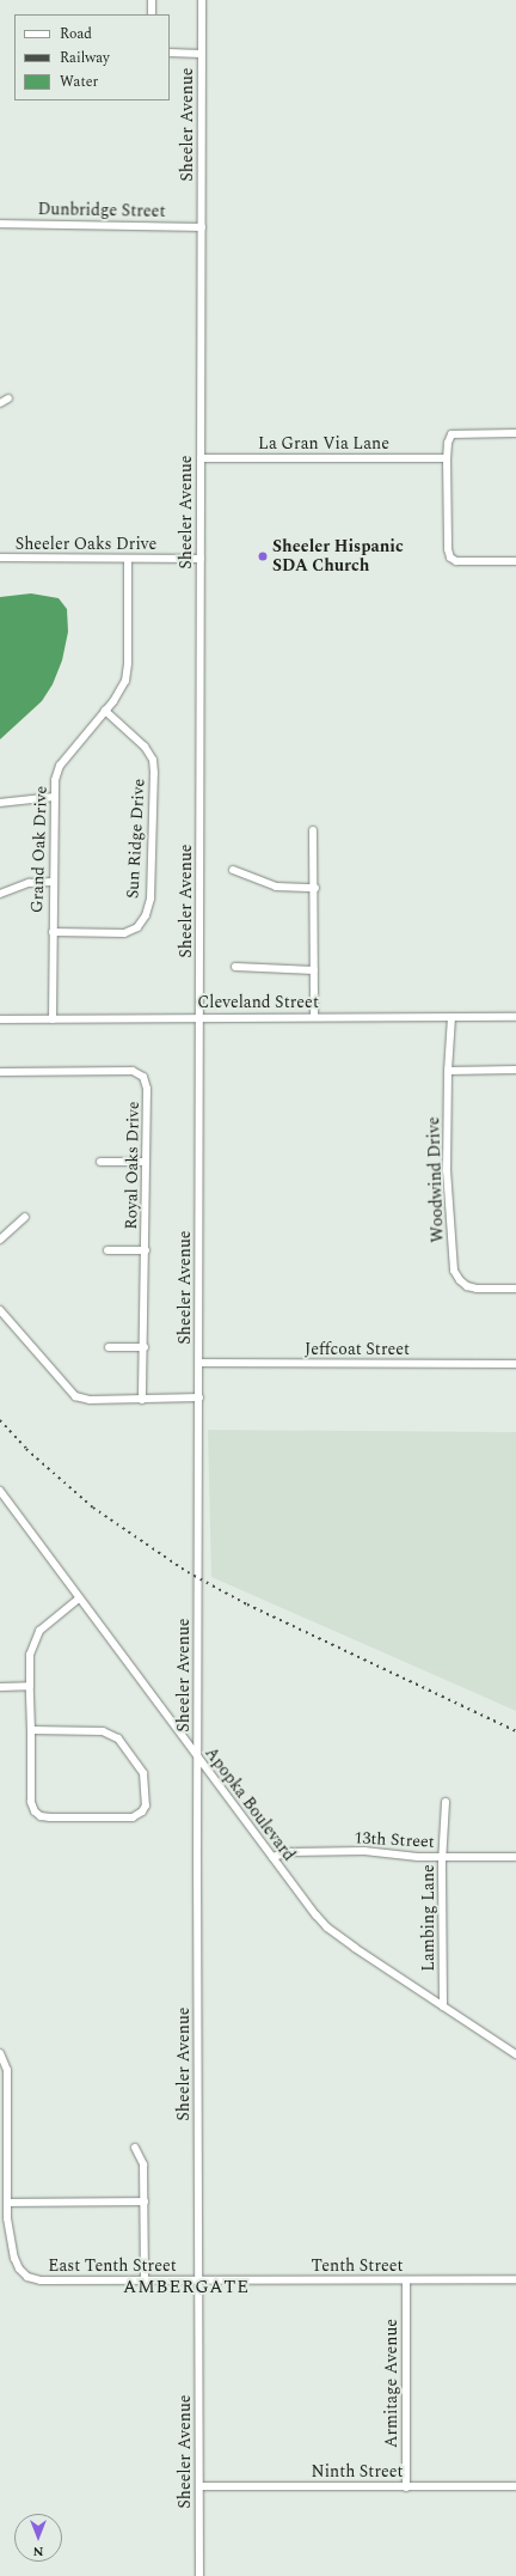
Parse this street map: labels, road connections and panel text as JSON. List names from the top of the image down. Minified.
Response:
{"streets":{"street":["Sheeler Avenue","Dunbridge Street","La Gran Via Lane","Sheeler Oaks Drive","Sun Ridge Drive","Grand Oak Drive","Cleveland Street","Royal Oaks Drive","Woodwind Drive","Jeffcoat Street","Apopka Boulevard","13th Street","Lambing Lane","East Tenth Street","Tenth Street","Armitage Avenue","Ninth Street"]},"crossings":[["Sheeler Avenue","Dunbridge Street"],["Sheeler Avenue","La Gran Via Lane"],["Sheeler Avenue","Sheeler Oaks Drive"],["Sheeler Avenue","Cleveland Street"],["Sheeler Avenue","Jeffcoat Street"],["Sheeler Avenue","Apopka Boulevard"],["Sheeler Avenue","East Tenth Street"],["Sheeler Avenue","Tenth Street"],["Sheeler Avenue","Ninth Street"],["Sheeler Oaks Drive","Grand Oak Drive"],["Sun Ridge Drive","Grand Oak Drive"],["Grand Oak Drive","Cleveland Street"],["Cleveland Street","Woodwind Drive"],["Apopka Boulevard","13th Street"],["Apopka Boulevard","Lambing Lane"],["13th Street","Lambing Lane"],["East Tenth Street","Tenth Street"],["Tenth Street","Armitage Avenue"],["Armitage Avenue","Ninth Street"]],"districts":["AMBERGATE"],"places":["Sheeler Hispanic SDA Church"],"legend":["Road","Railway","Water"],"north":"bottom"}
